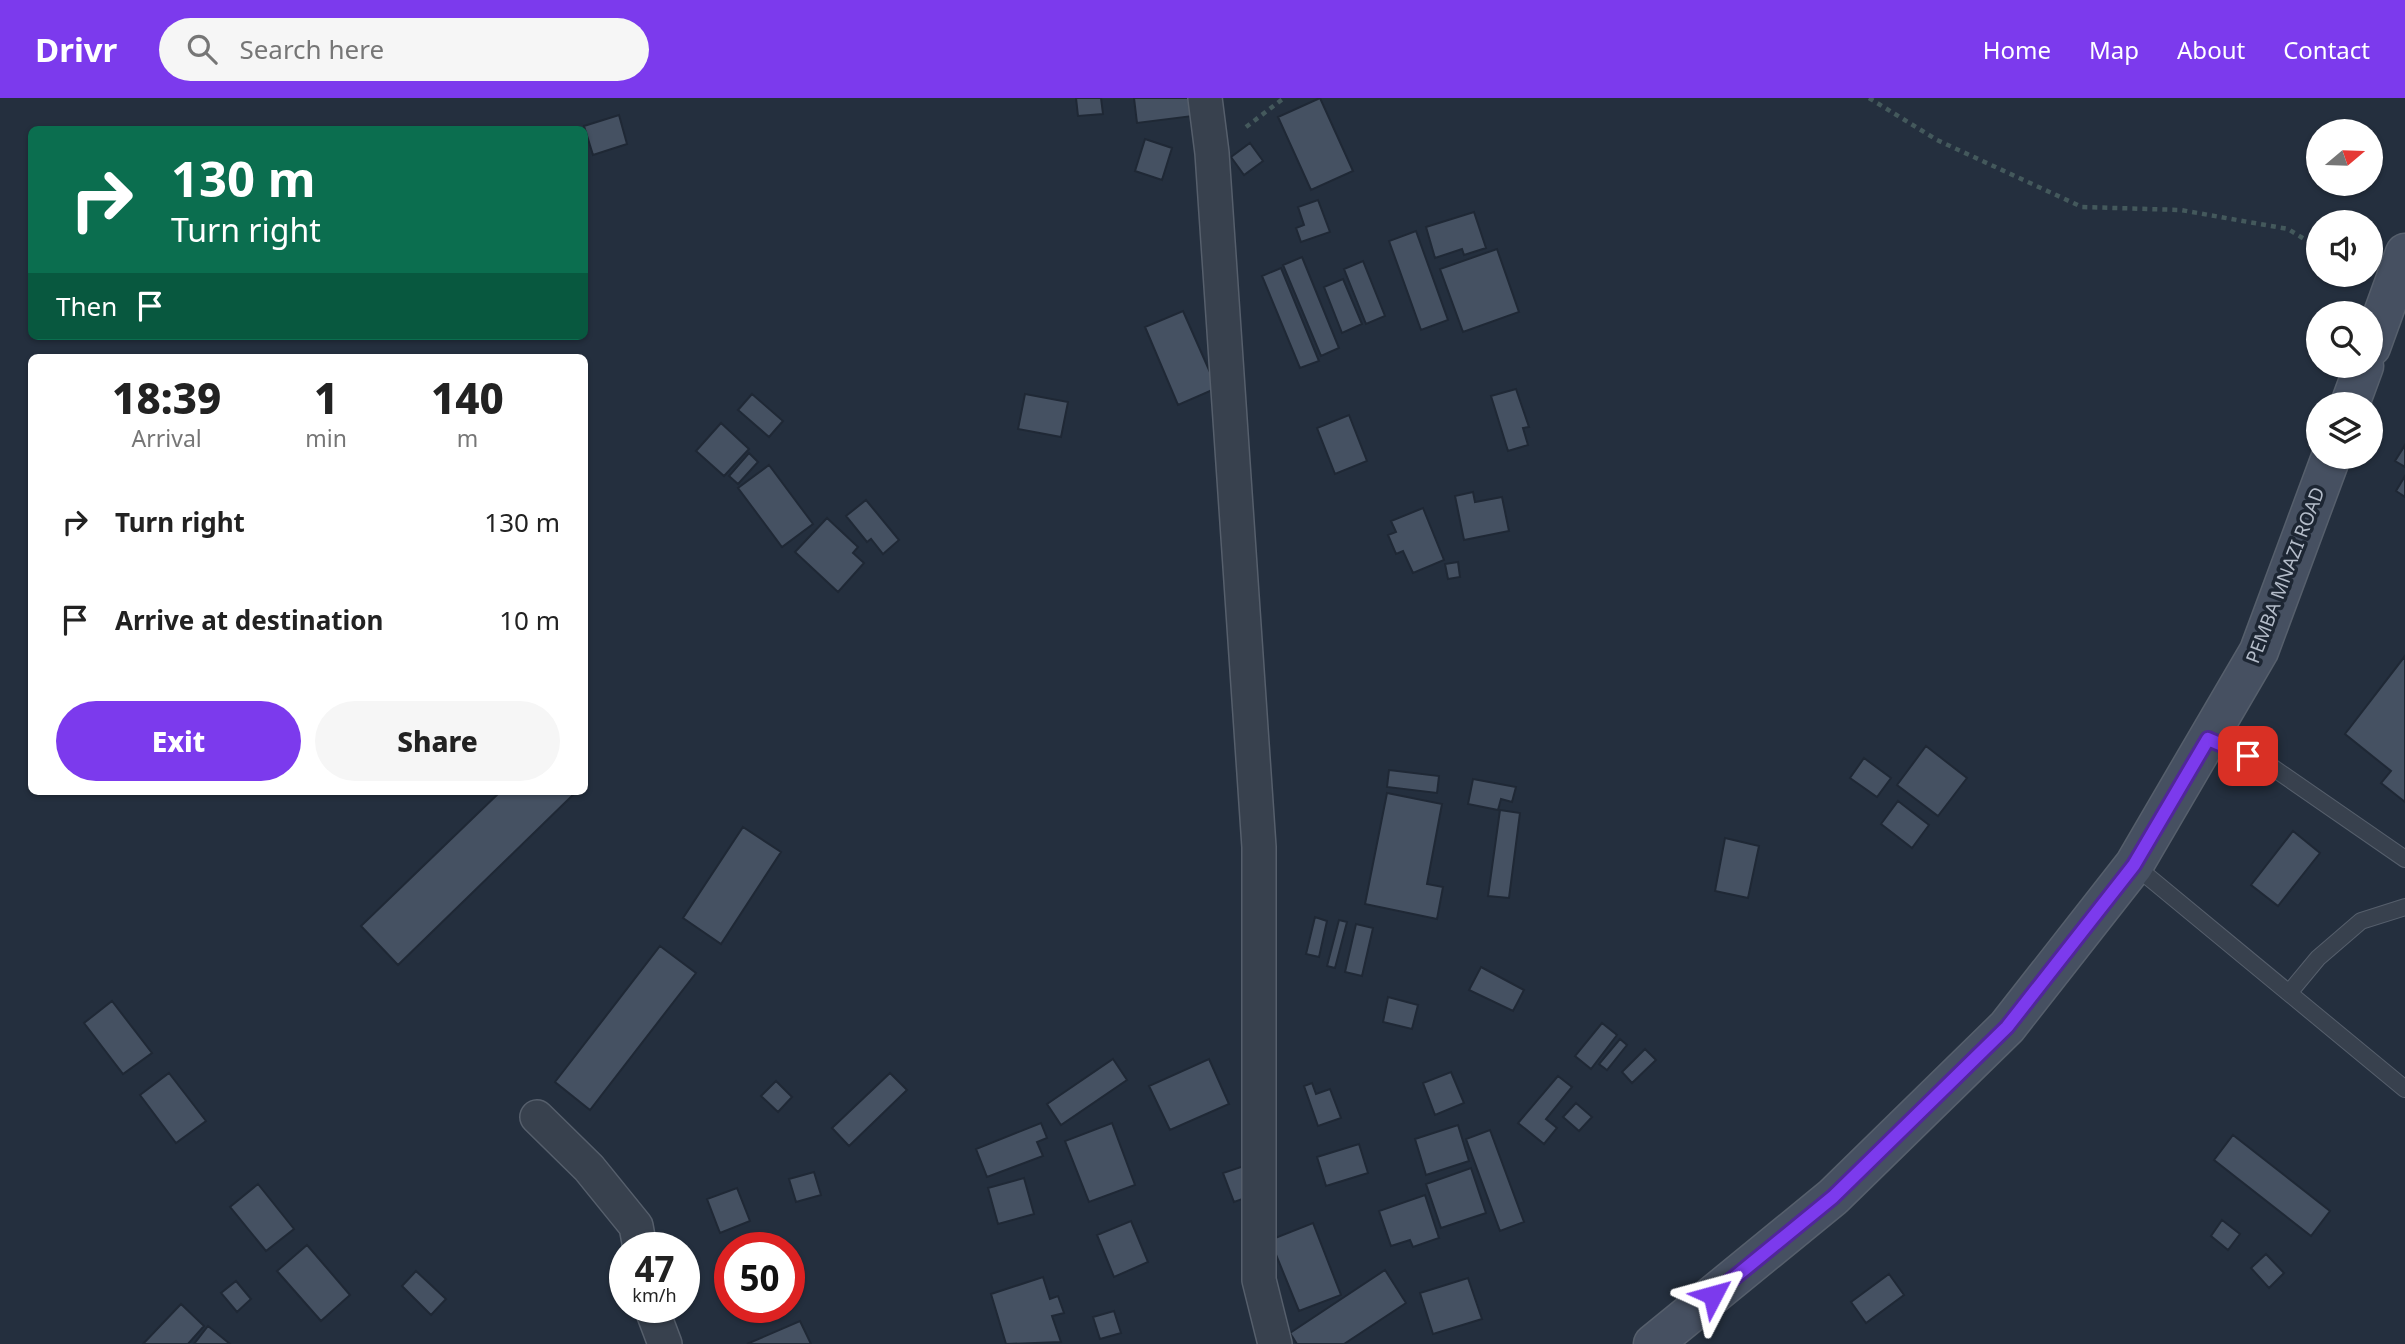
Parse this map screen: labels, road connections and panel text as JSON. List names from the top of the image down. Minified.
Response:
{"streets":{"main road":["PEMBA MNAZI ROAD"]},"north":"right","page":{"header":"Drivr","search":"Search here","nav":["Home","Map","About","Contact"],"turn":["130 m","Turn right"],"then":"Then","eta":["18:39","Arrival","1","min","140","m"],"list":[{"name":"Turn right","value":"130 m"},{"name":"Arrive at destination","value":"10 m"}],"buttons":["Exit","Share"],"speed":"47 km/h","limit":"50"}}
